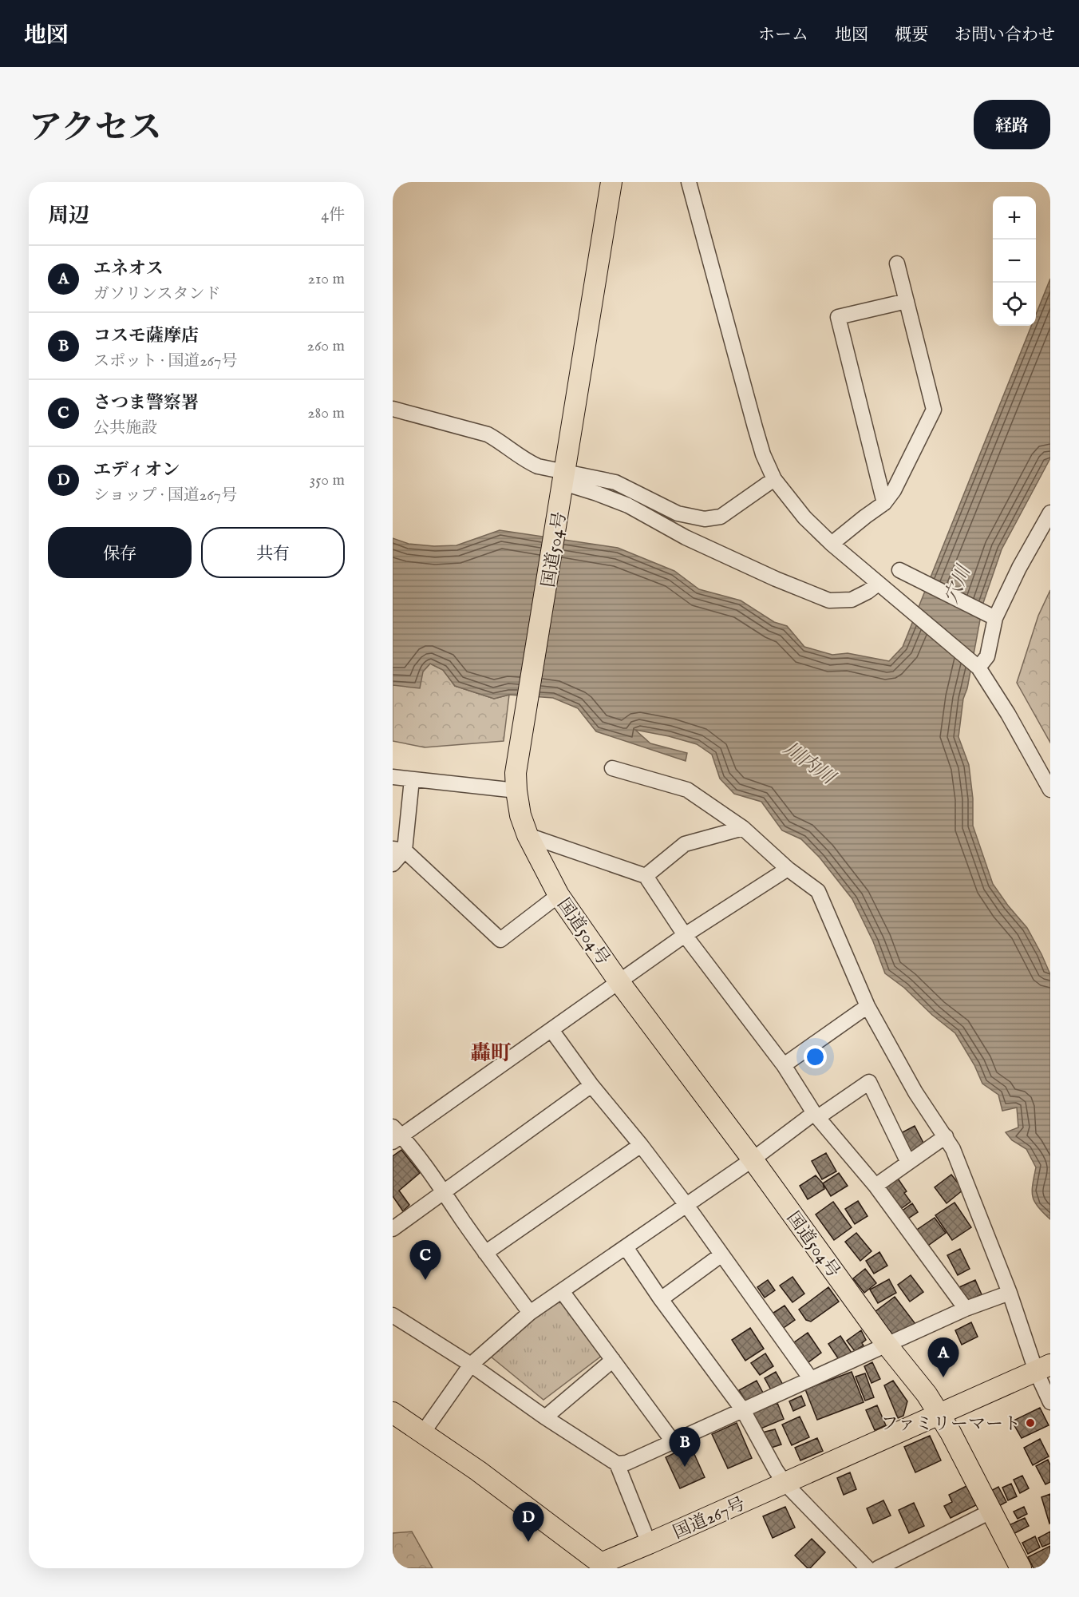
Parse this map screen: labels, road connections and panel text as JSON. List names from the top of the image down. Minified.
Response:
{"streets":{"highway":["国道504号","国道267号"]},"crossings":[["国道504号","国道267号"]],"districts":["轟町"],"water":["穴川","川内川"],"places":["ファミリーマート"],"page":{"header":"地図","nav":["ホーム","地図","概要","お問い合わせ"],"title":"アクセス","buttons":["経路",["保存","共有"]],"heading":["周辺","4件"],"map_buttons":["+","−"],"list":[{"mark":"A","name":"エネオス","note":"ガソリンスタンド","value":"210 m"},{"mark":"B","name":"コスモ薩摩店","note":"スポット · 国道267号","value":"260 m"},{"mark":"C","name":"さつま警察署","note":"公共施設","value":"280 m"},{"mark":"D","name":"エディオン","note":"ショップ · 国道267号","value":"350 m"}],"pins":["C","A","B","D"]}}
